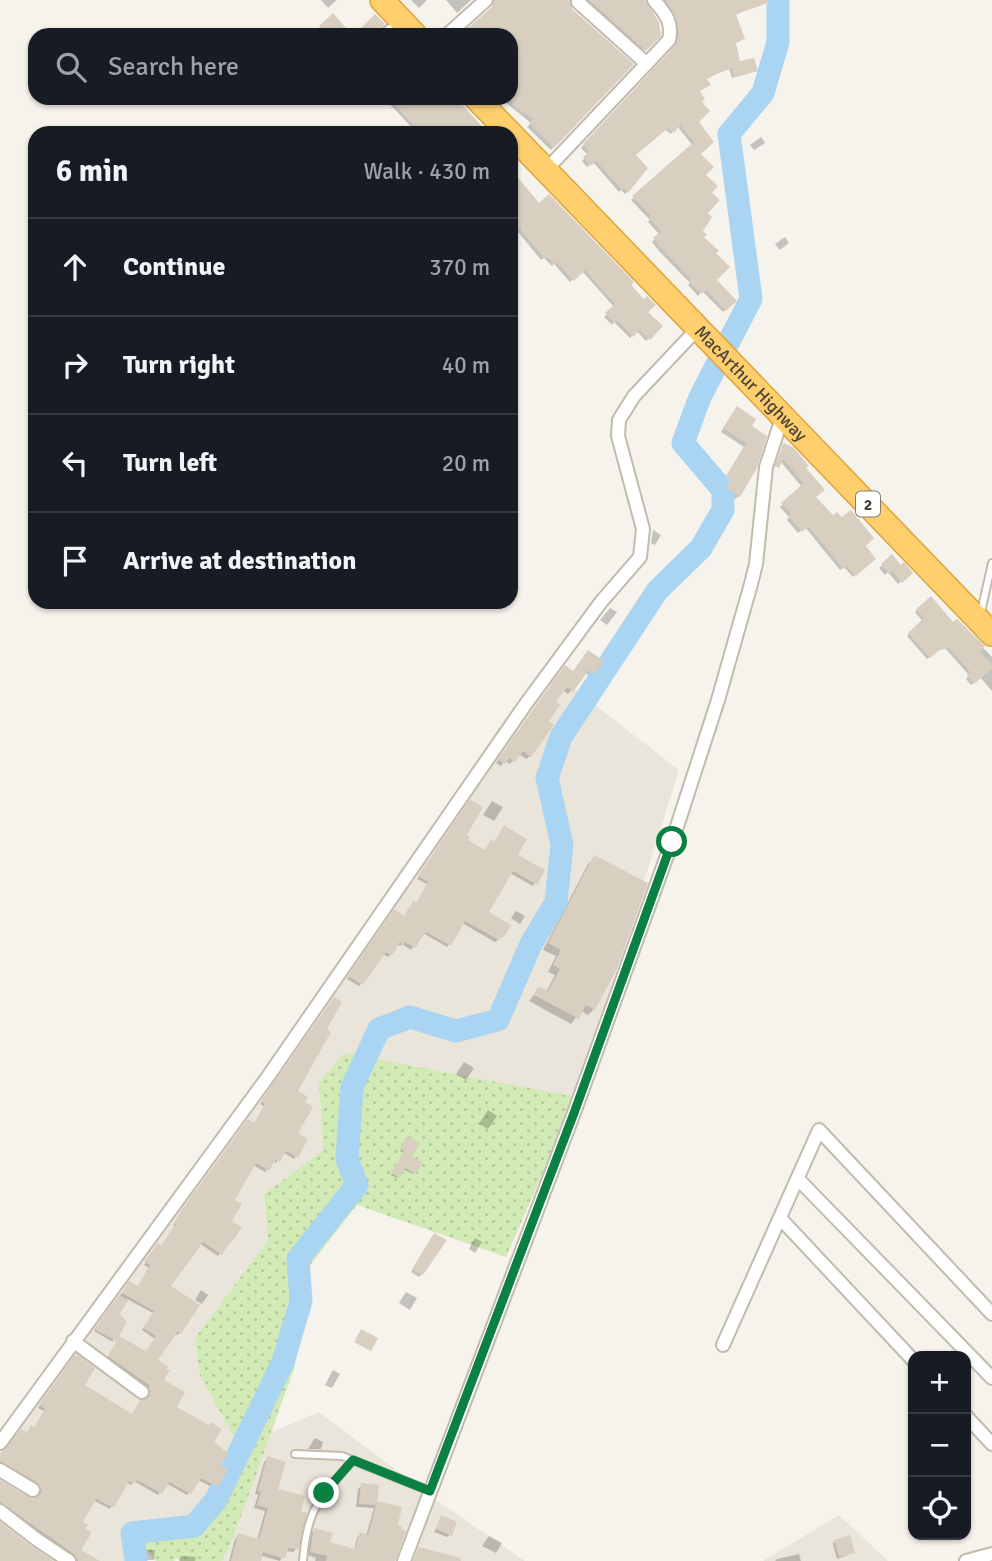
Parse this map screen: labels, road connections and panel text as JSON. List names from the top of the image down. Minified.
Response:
{"streets":{"highway":["MacArthur Highway","2"]},"page":{"search":"Search here","heading":["6 min","Walk · 430 m"],"list":[["Continue","370 m"],["Turn right","40 m"],["Turn left","20 m"],"Arrive at destination"],"map_buttons":["+","−"]}}
